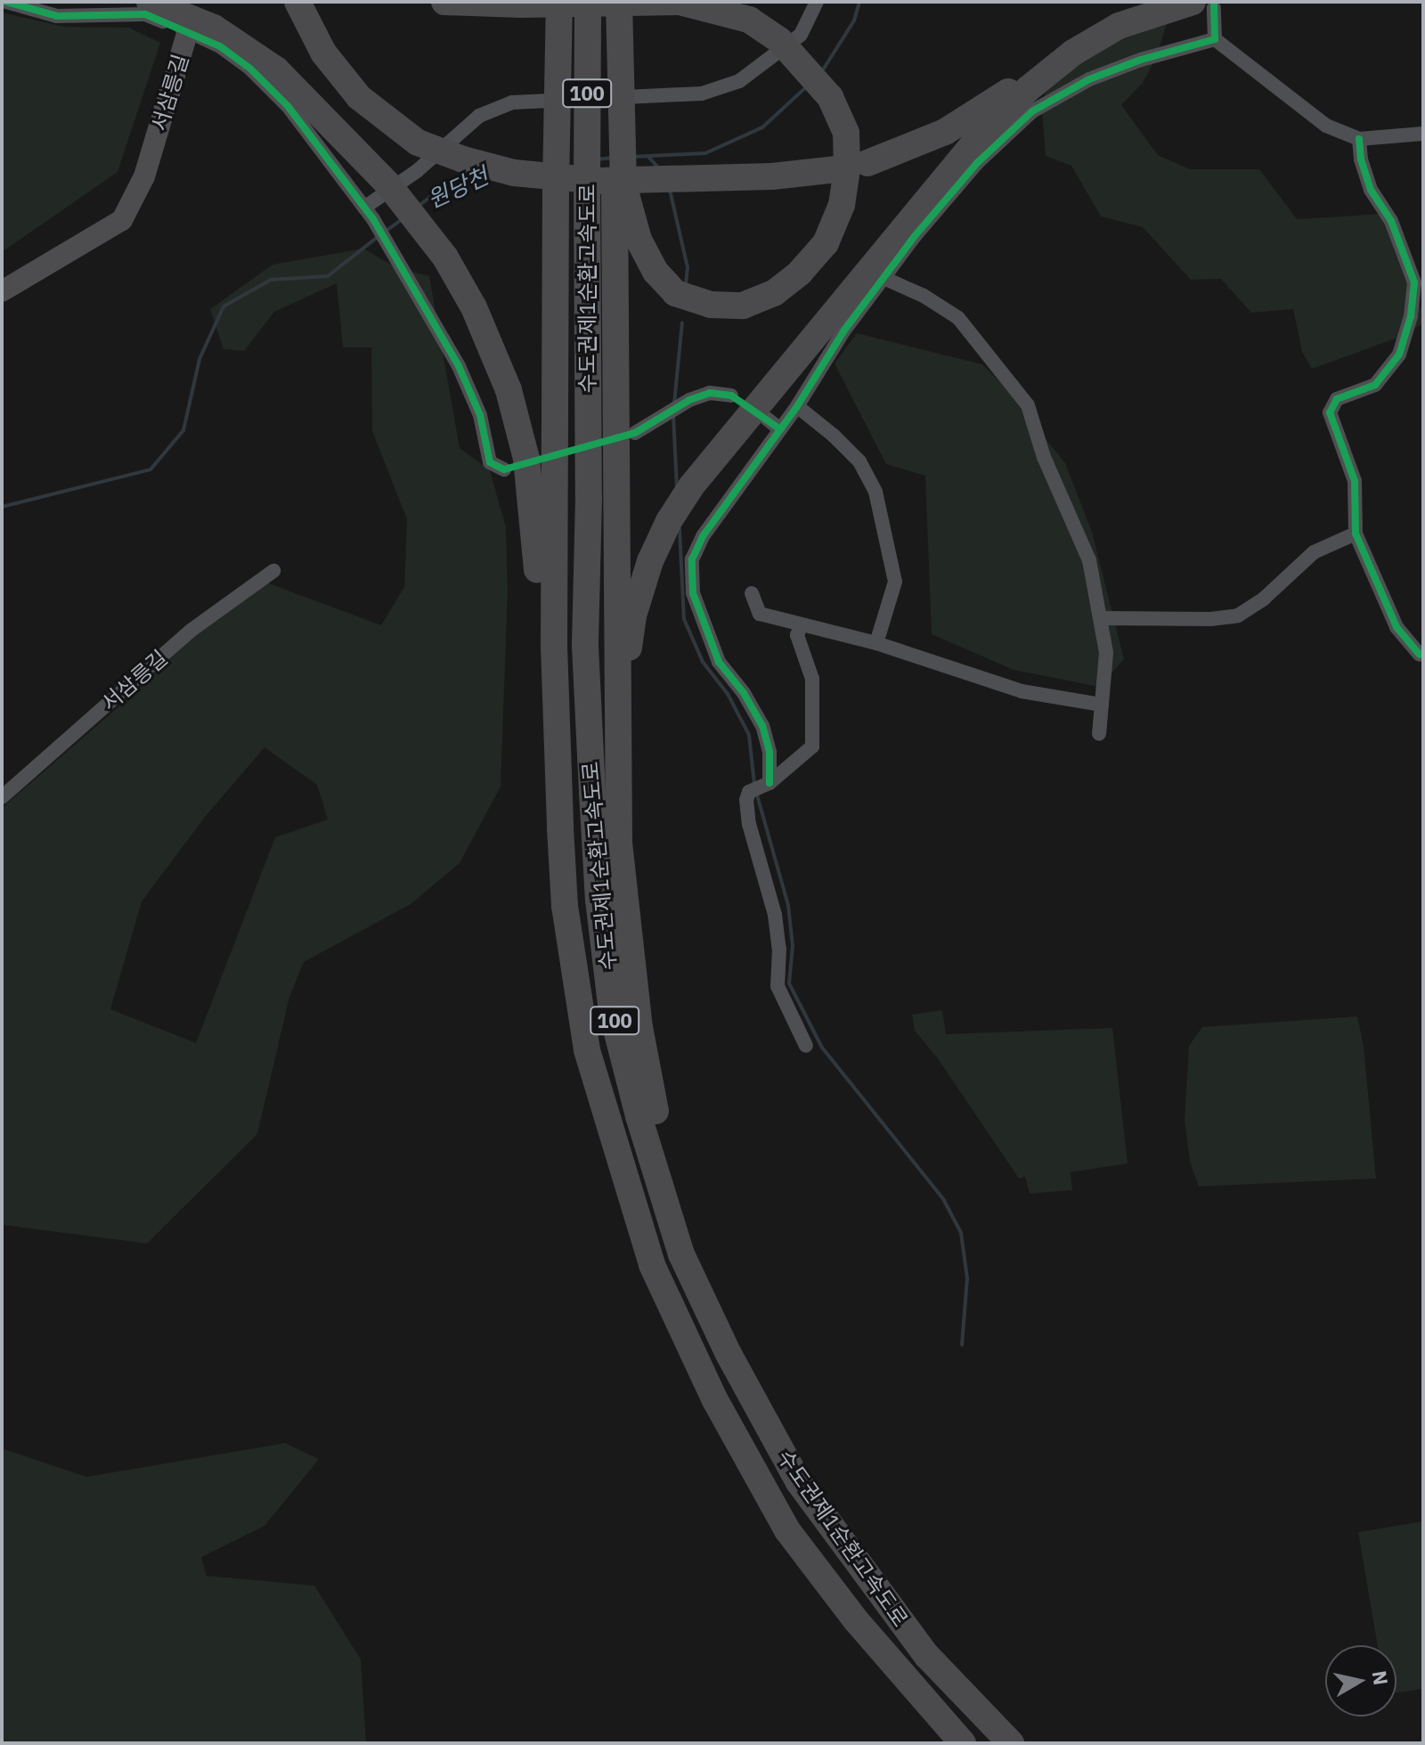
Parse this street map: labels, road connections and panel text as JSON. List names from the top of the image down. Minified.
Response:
{"streets":{"highway":["100","수도권제1순환고속도로"],"street":["서삼릉길"]},"water":["원당천"],"north":"right"}
